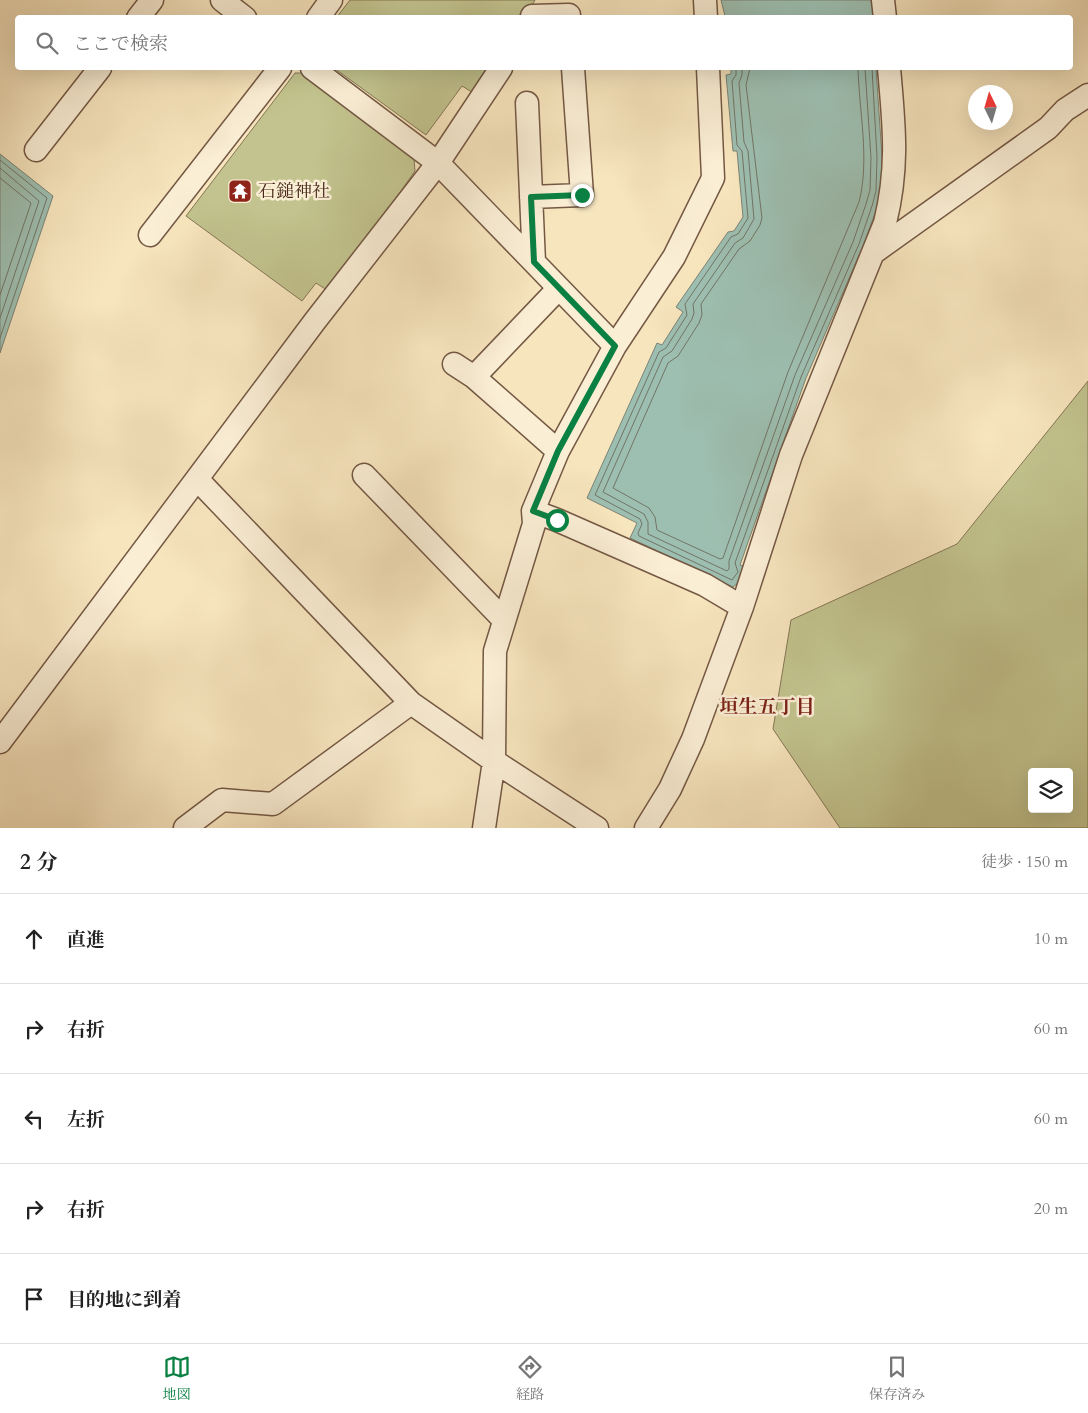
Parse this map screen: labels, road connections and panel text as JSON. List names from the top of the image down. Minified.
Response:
{"districts":["垣生五丁目"],"places":{"temple":["石鎚神社"]},"north":"top","page":{"search":"ここで検索","heading":["2 分","徒歩 · 150 m"],"list":[["直進","10 m"],["右折","60 m"],["左折","60 m"],["右折","20 m"],"目的地に到着"],"nav":["地図","経路","保存済み"]}}
